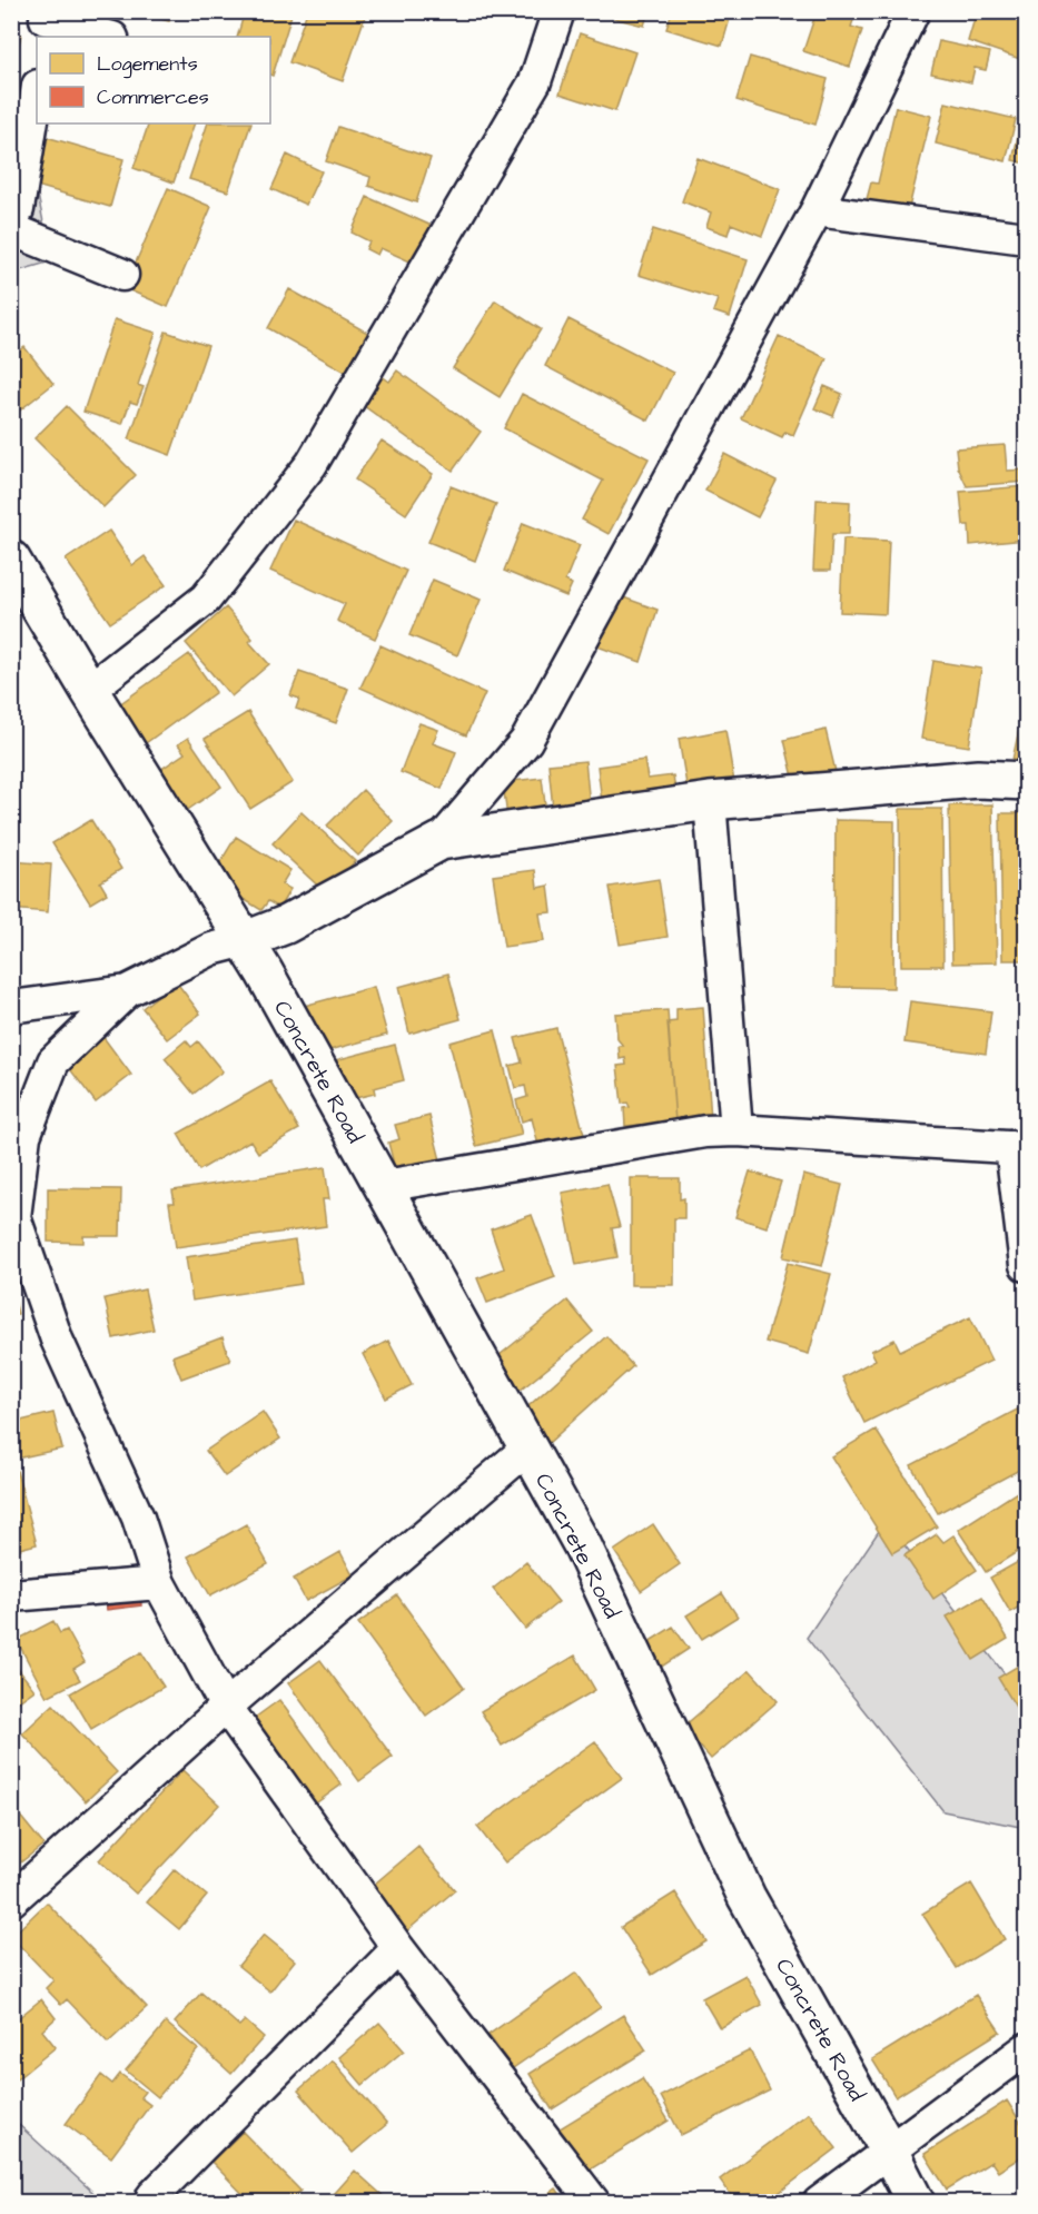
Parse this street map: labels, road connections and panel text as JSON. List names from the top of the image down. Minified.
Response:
{"streets":{"street":["Concrete Road"]},"legend":["Logements","Commerces"]}
